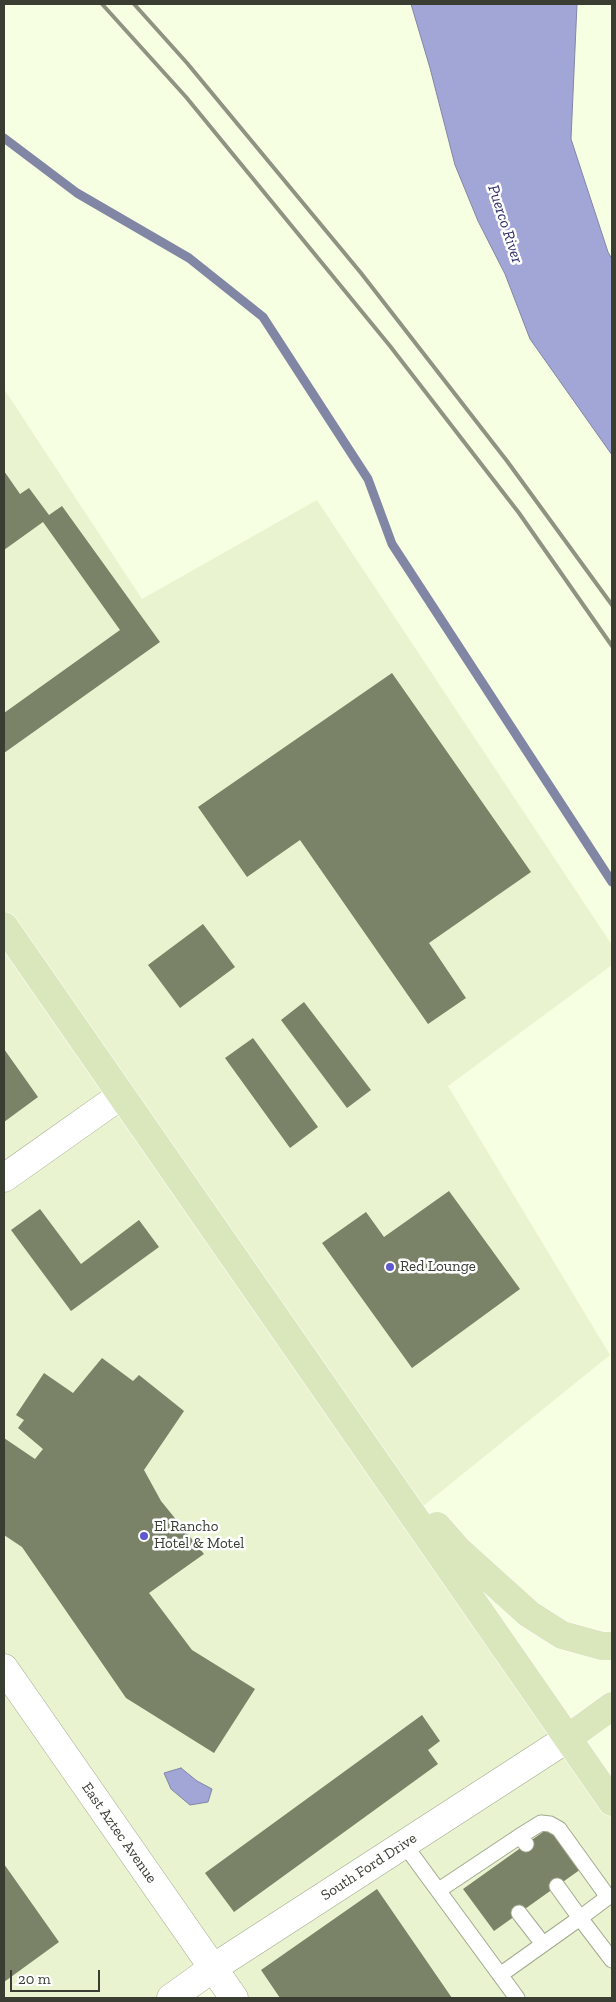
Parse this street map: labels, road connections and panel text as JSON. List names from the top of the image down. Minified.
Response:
{"streets":{"main road":["East Aztec Avenue","South Ford Drive"]},"crossings":[["East Aztec Avenue","South Ford Drive"]],"water":["Puerco River"],"places":["Red Lounge","El Rancho Hotel & Motel"],"scale_bar":"20 m"}
